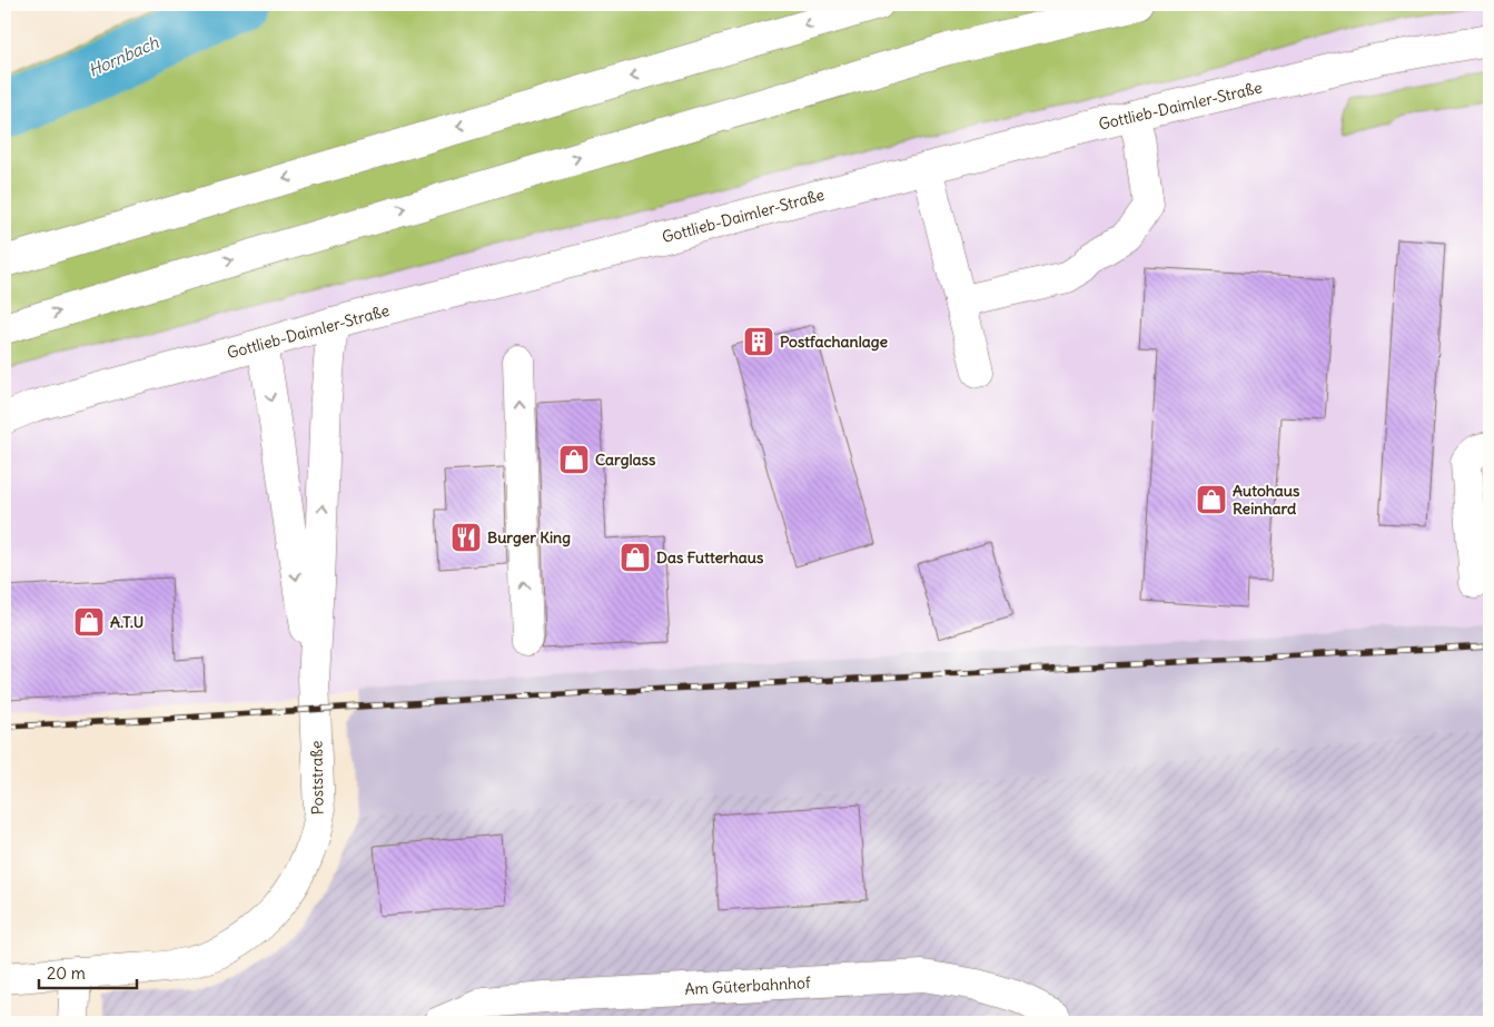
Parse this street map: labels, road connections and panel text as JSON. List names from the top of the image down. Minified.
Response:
{"streets":{"main road":["Gottlieb-Daimler-Straße","Poststraße","Am Güterbahnhof"]},"crossings":[["Gottlieb-Daimler-Straße","Poststraße"]],"water":["Hornbach"],"places":{"building":["Postfachanlage"],"shop":["Carglass","Autohaus Reinhard","Das Futterhaus","A.T.U"],"restaurant":["Burger King"]},"scale_bar":"20 m"}
